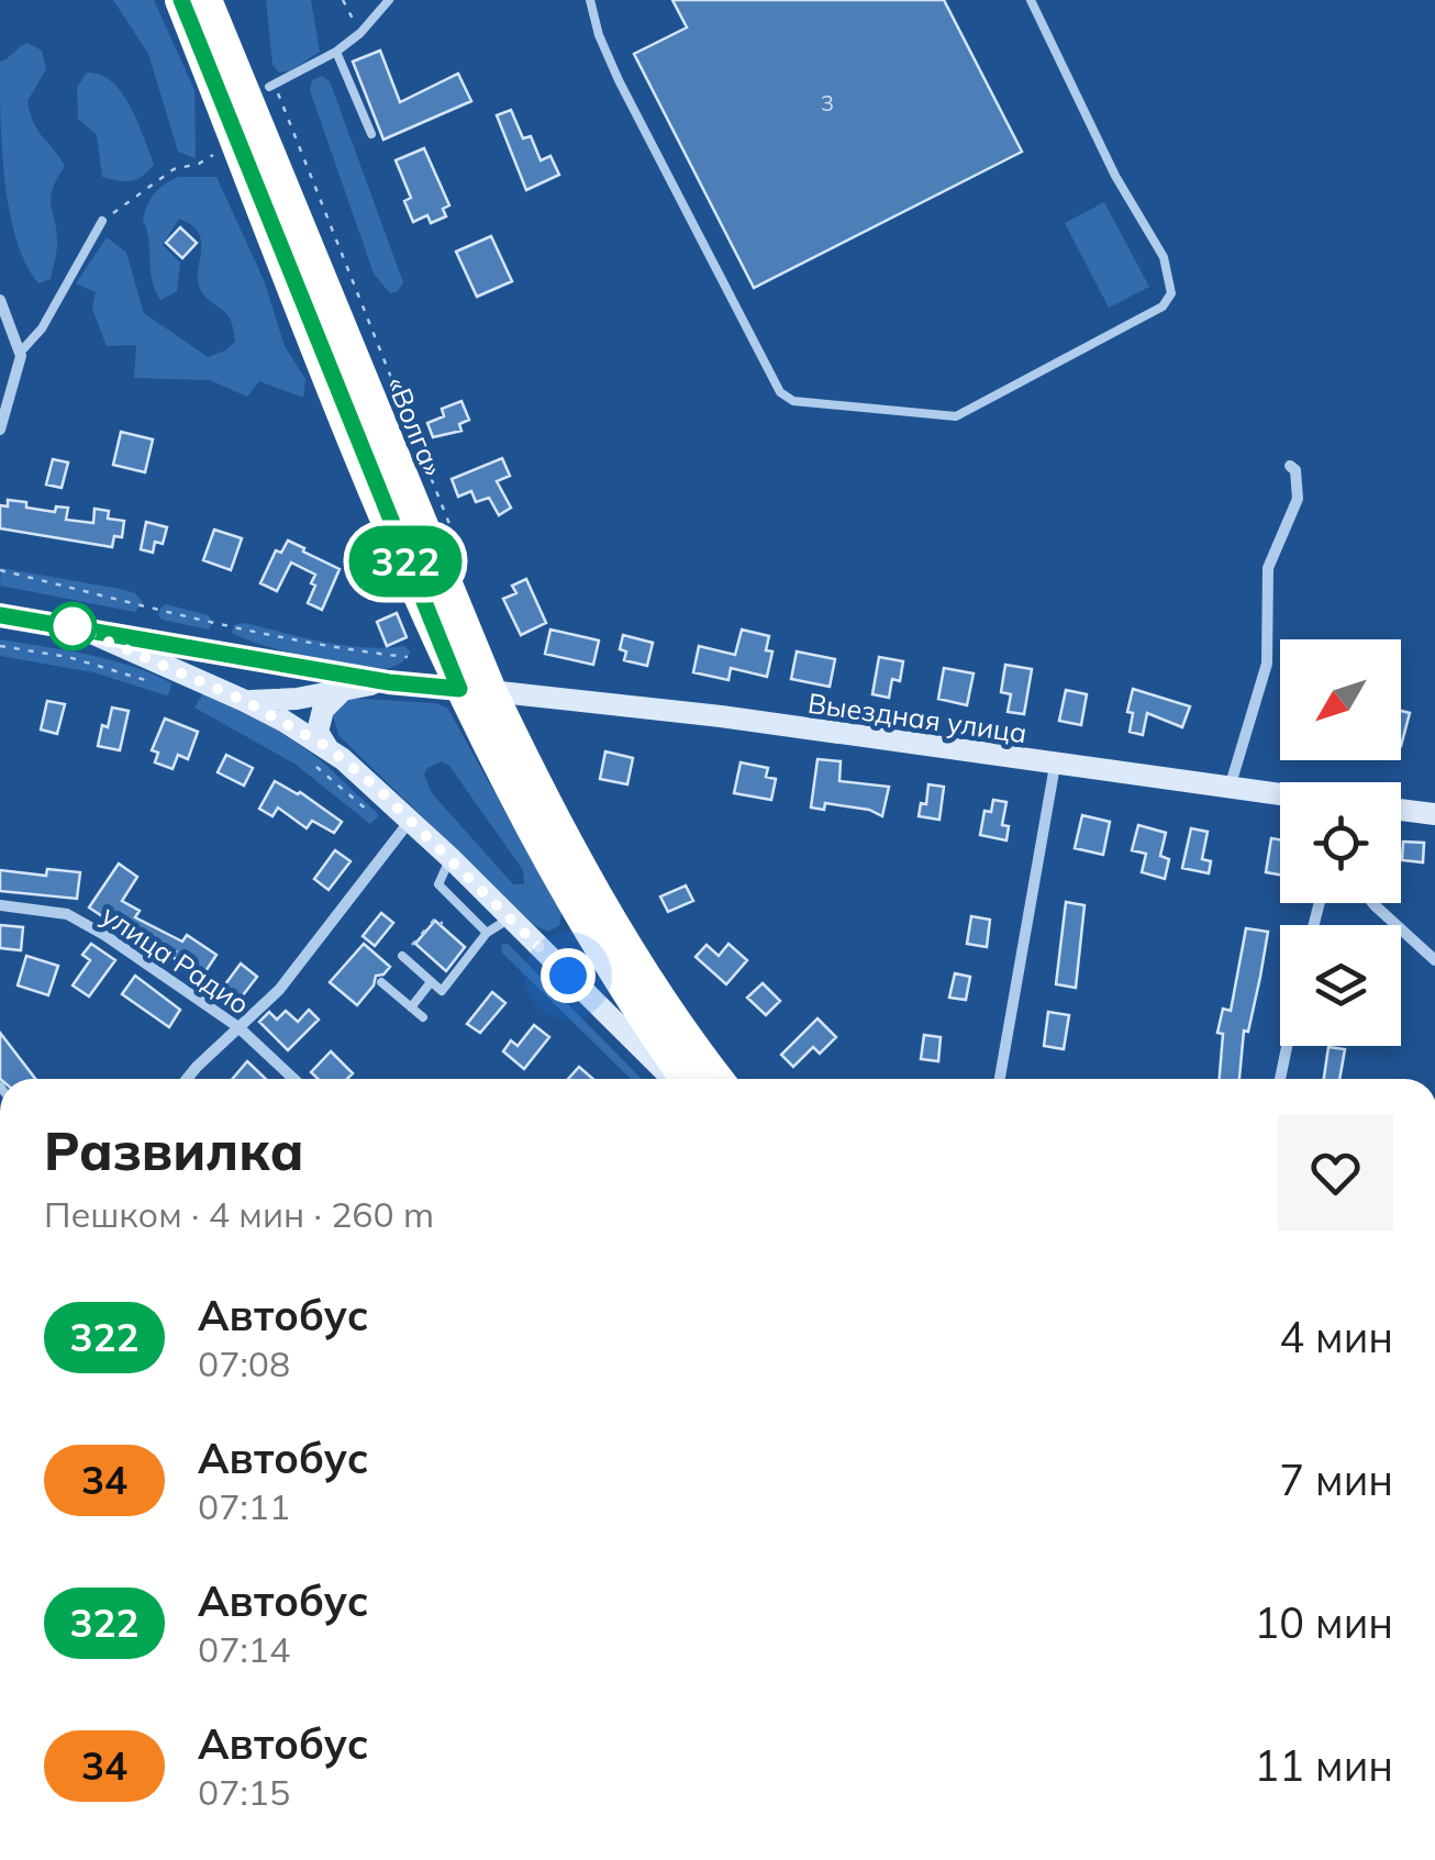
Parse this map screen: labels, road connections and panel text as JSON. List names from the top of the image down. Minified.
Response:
{"streets":{"highway":["«Волга»"],"main road":["Выездная улица"],"street":["улица Радио"]},"crossings":[["«Волга»","Выездная улица"]],"lines":["bus line 322"],"house_numbers":["3"],"north":"bottom left","page":{"on_map":"322","heading":["Развилка","Пешком · 4 мин · 260 m"],"list":[{"mark":"322","name":"Автобус","note":"07:08","value":"4 мин"},{"mark":"34","name":"Автобус","note":"07:11","value":"7 мин"},{"mark":"322","name":"Автобус","note":"07:14","value":"10 мин"},{"mark":"34","name":"Автобус","note":"07:15","value":"11 мин"}]}}
